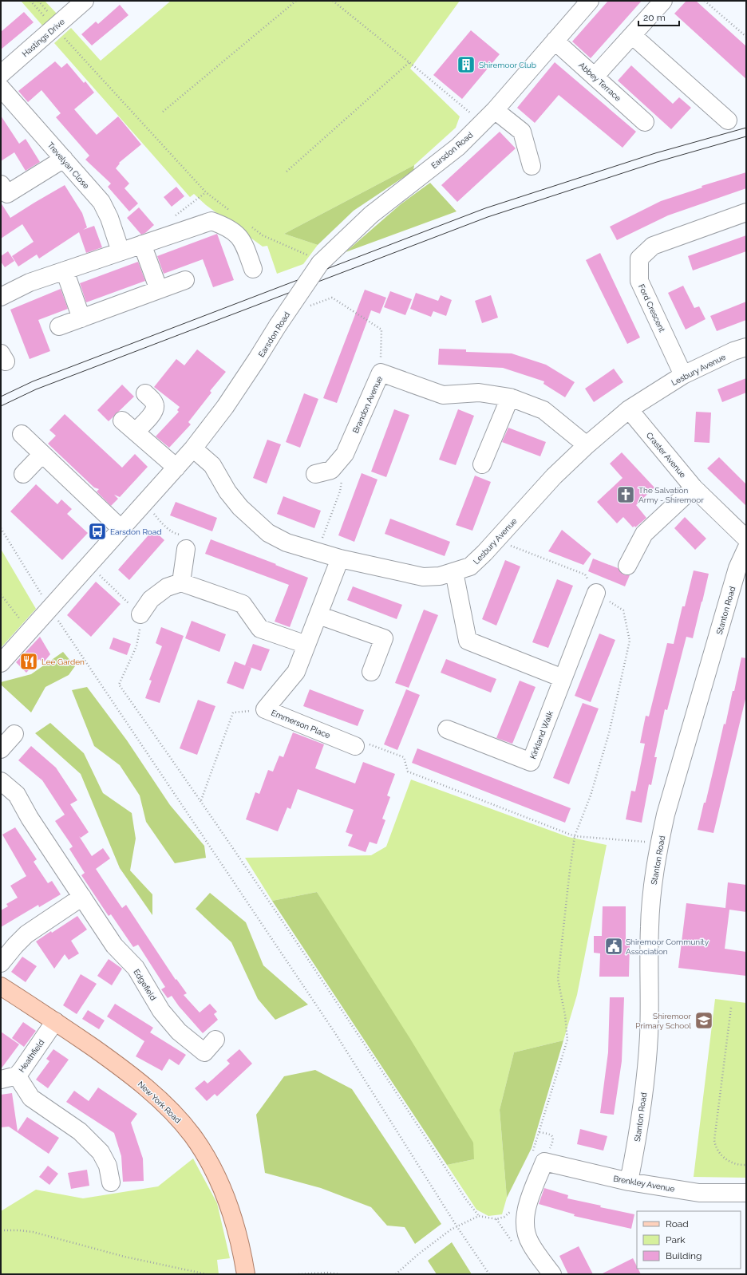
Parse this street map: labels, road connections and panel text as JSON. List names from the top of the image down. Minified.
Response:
{"streets":{"main road":["New York Road"],"street":["Hastings Drive","Abbey Terrace","Earsdon Road","Trevelyan Close","Ford Crescent","Lesbury Avenue","Brandon Avenue","Craster Avenue","Stanton Road","Emmerson Place","Kirkland Walk","Edgefield","Heathfield","Brenkley Avenue"]},"crossings":[["Abbey Terrace","Earsdon Road"],["Earsdon Road","Lesbury Avenue"],["Ford Crescent","Lesbury Avenue"],["Lesbury Avenue","Brandon Avenue"],["Lesbury Avenue","Craster Avenue"],["Lesbury Avenue","Emmerson Place"],["Stanton Road","Brenkley Avenue"],["Heathfield","New York Road"]],"places":{"building":["Shiremoor Club"],"church":["The Salvation Army - Shiremoor"],"bus stop":["Earsdon Road"],"restaurant":["Lee Garden"],"public building":["Shiremoor Community Association"],"school or university":["Shiremoor Primary School"]},"legend":["Road","Park","Building"],"scale_bar":"20 m"}
